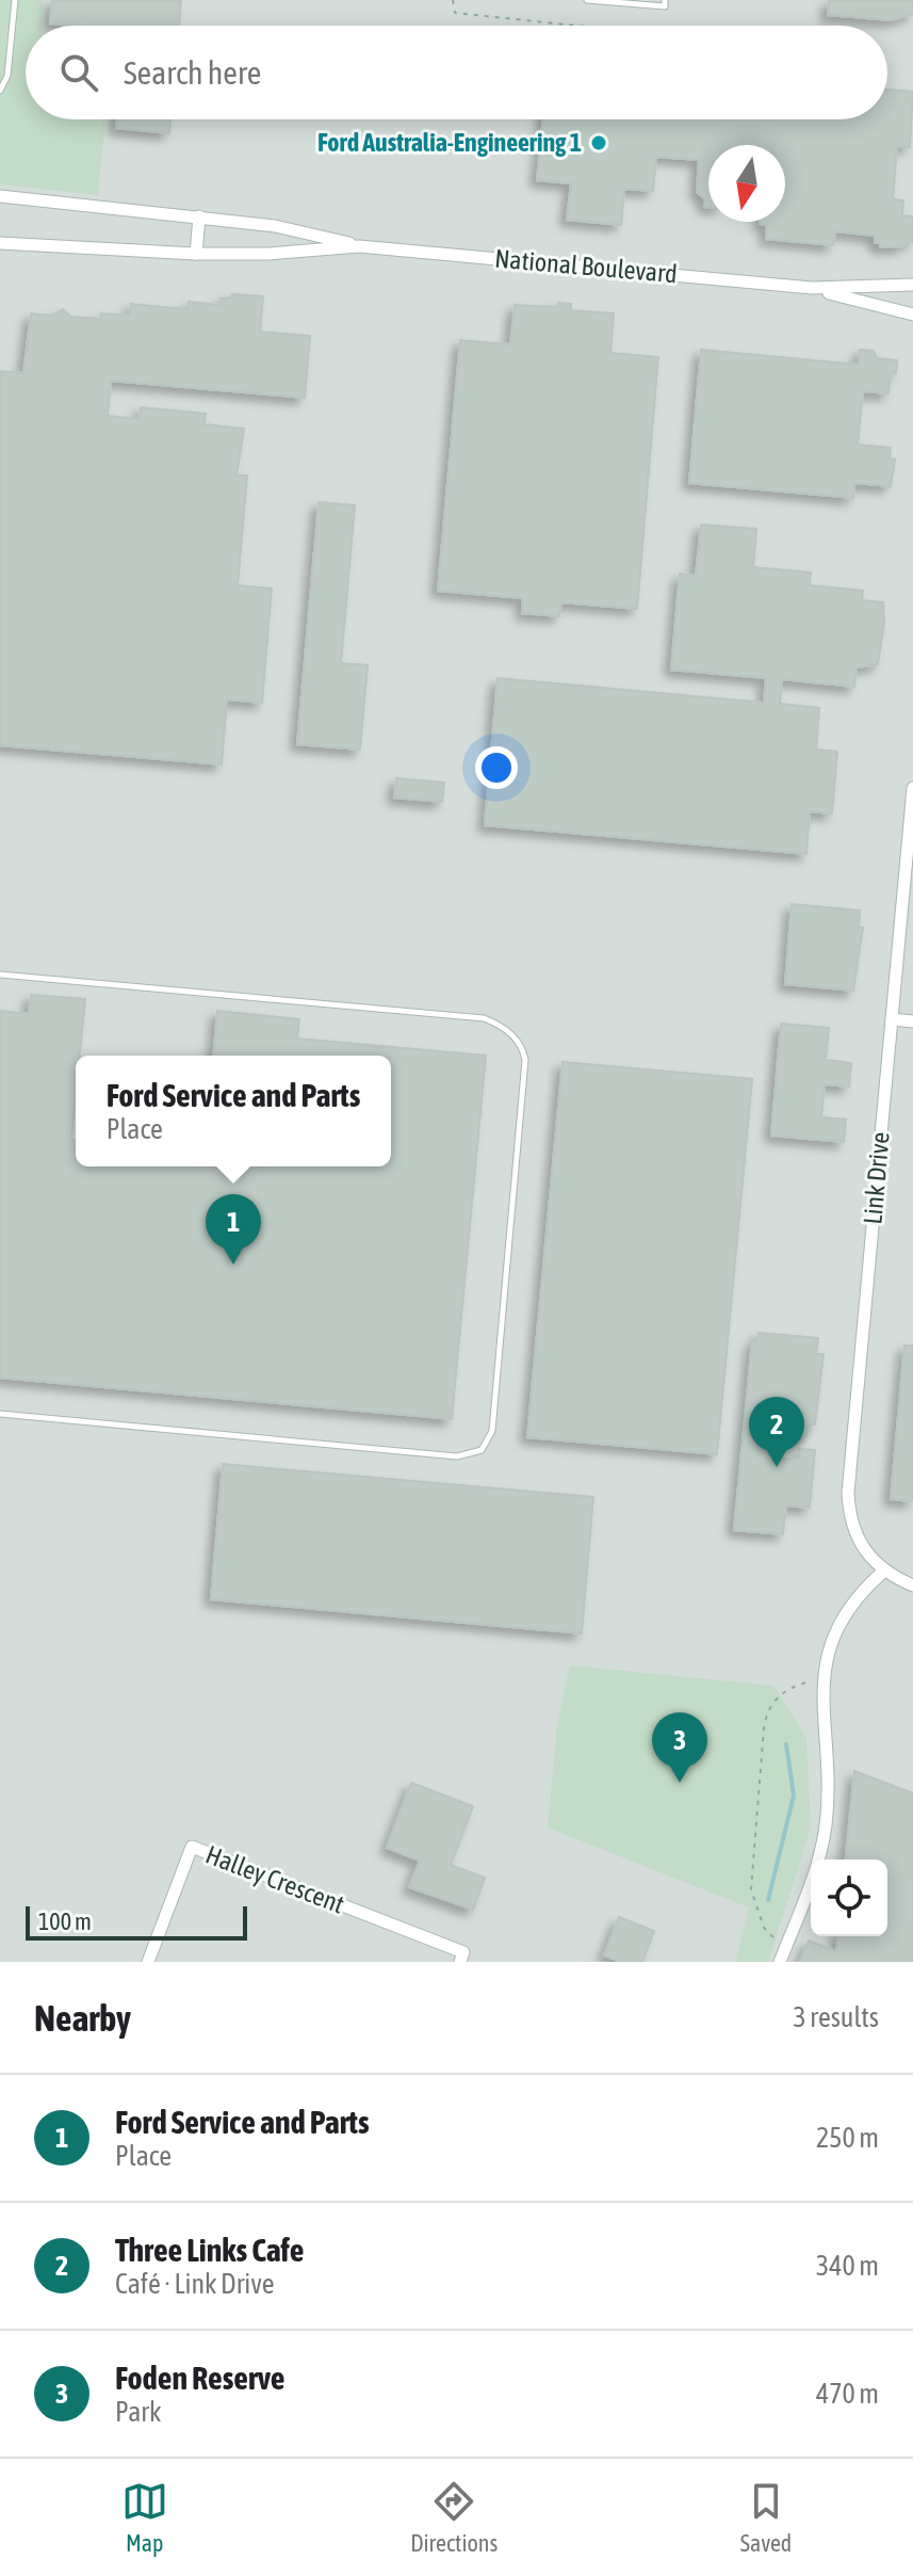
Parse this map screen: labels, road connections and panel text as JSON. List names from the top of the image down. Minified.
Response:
{"streets":{"street":["National Boulevard","Link Drive","Halley Crescent"]},"places":["Ford Australia-Engineering 1"],"scale_bar":"100 m","north":"bottom","page":{"search":"Search here","popup":["Ford Service and Parts","Place"],"pins":["1","2","3"],"scale":"100 m","heading":["Nearby","3 results"],"list":[{"mark":"1","name":"Ford Service and Parts","note":"Place","value":"250 m"},{"mark":"2","name":"Three Links Cafe","note":"Café · Link Drive","value":"340 m"},{"mark":"3","name":"Foden Reserve","note":"Park","value":"470 m"}],"nav":["Map","Directions","Saved"]}}
